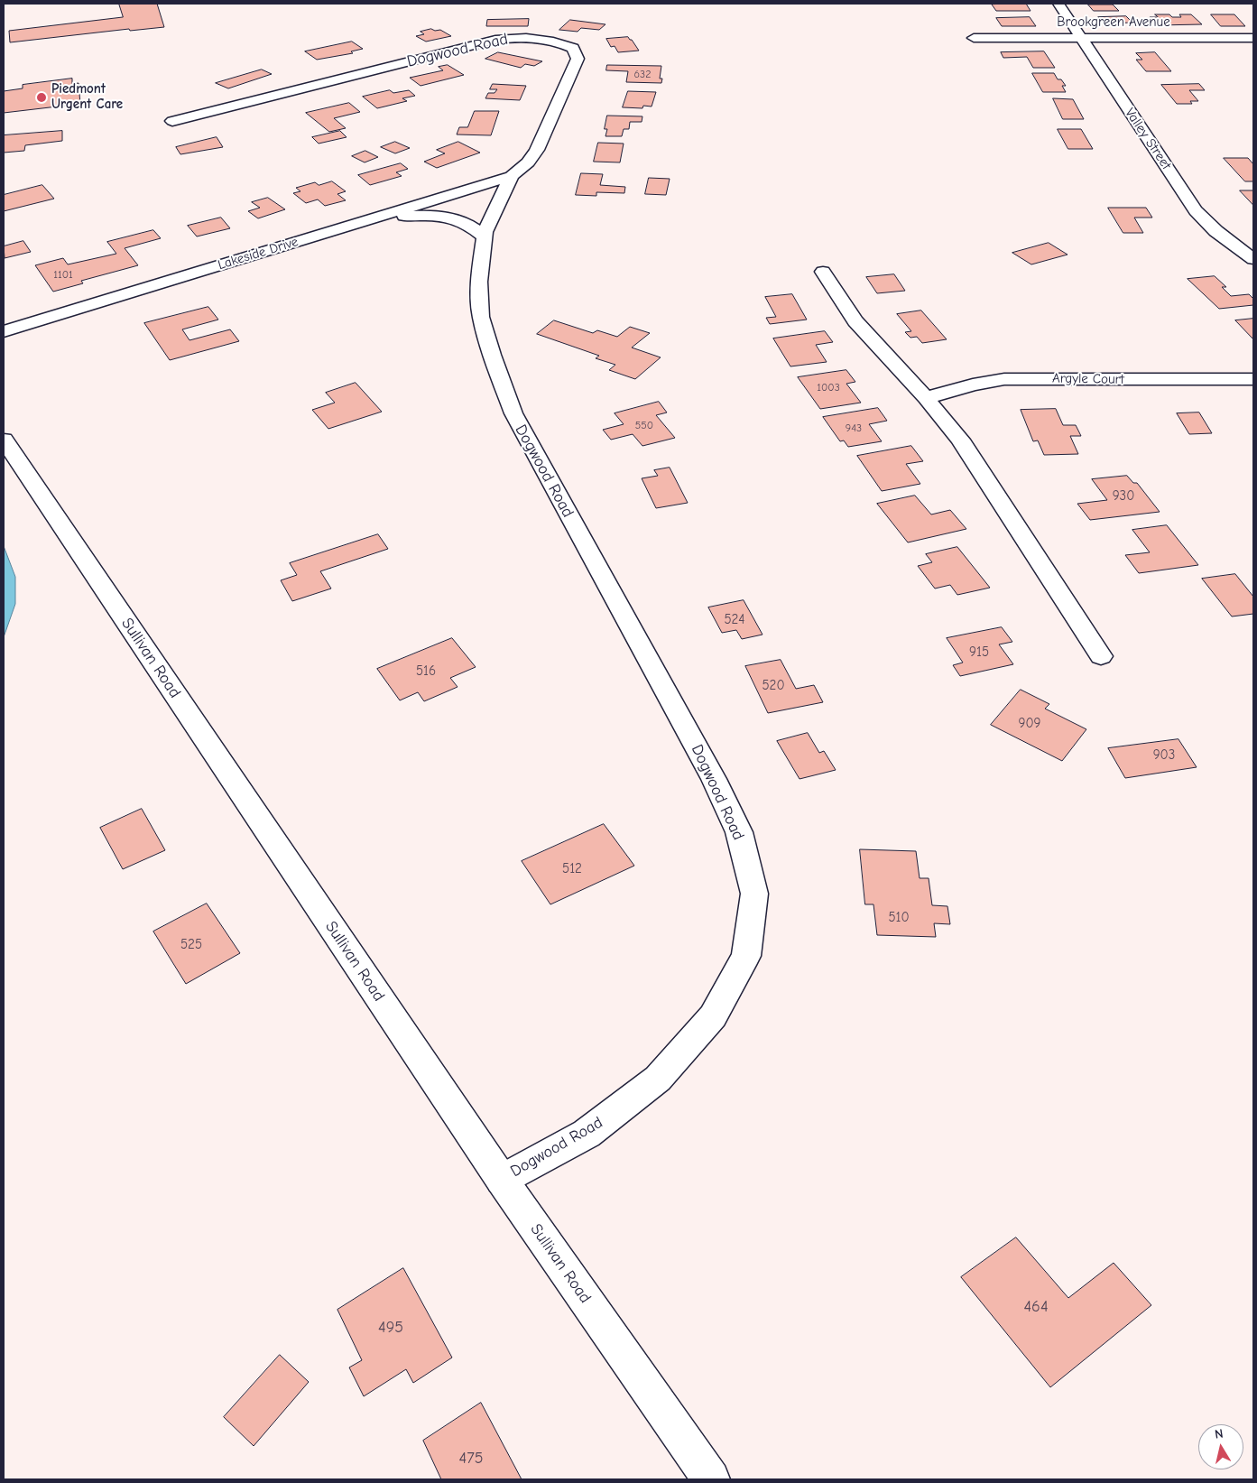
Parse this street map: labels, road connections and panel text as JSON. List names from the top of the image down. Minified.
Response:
{"streets":{"street":["Brookgreen Avenue","Dogwood Road","Valley Street","Lakeside Drive","Argyle Court","Sullivan Road"]},"crossings":[["Brookgreen Avenue","Valley Street"],["Dogwood Road","Lakeside Drive"],["Dogwood Road","Sullivan Road"]],"places":["Piedmont Urgent Care"],"house_numbers":["632","1101","1003","550","943","930","524","915","516","520","909","903","512","510","525","464","495","475"],"north":"top"}
